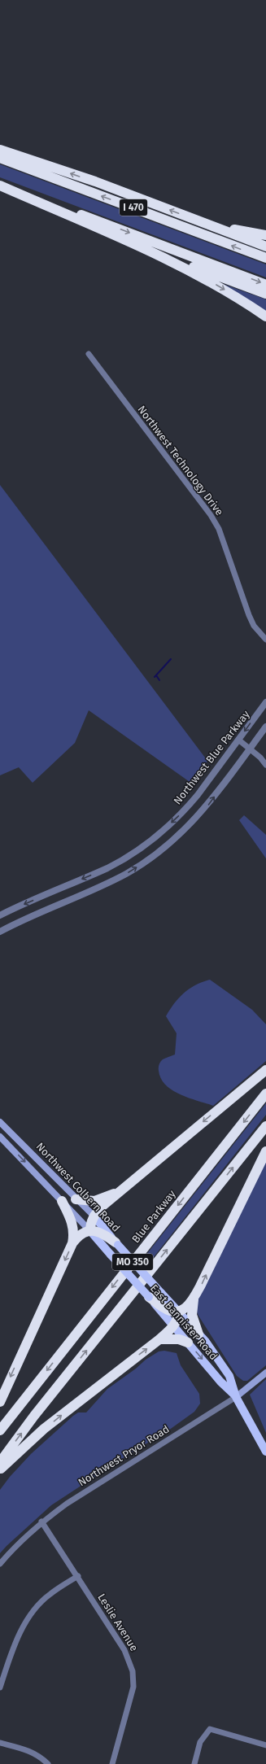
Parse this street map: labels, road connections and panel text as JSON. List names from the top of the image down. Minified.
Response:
{"streets":{"highway":["I 470","Blue Parkway","MO 350"],"main road":["Northwest Colbern Road","East Bannister Road","Northwest Pryor Road"],"street":["Northwest Technology Drive","Northwest Blue Parkway","Leslie Avenue"]},"crossings":[["Northwest Colbern Road","East Bannister Road"],["East Bannister Road","Northwest Pryor Road"],["Northwest Pryor Road","Leslie Avenue"]]}
